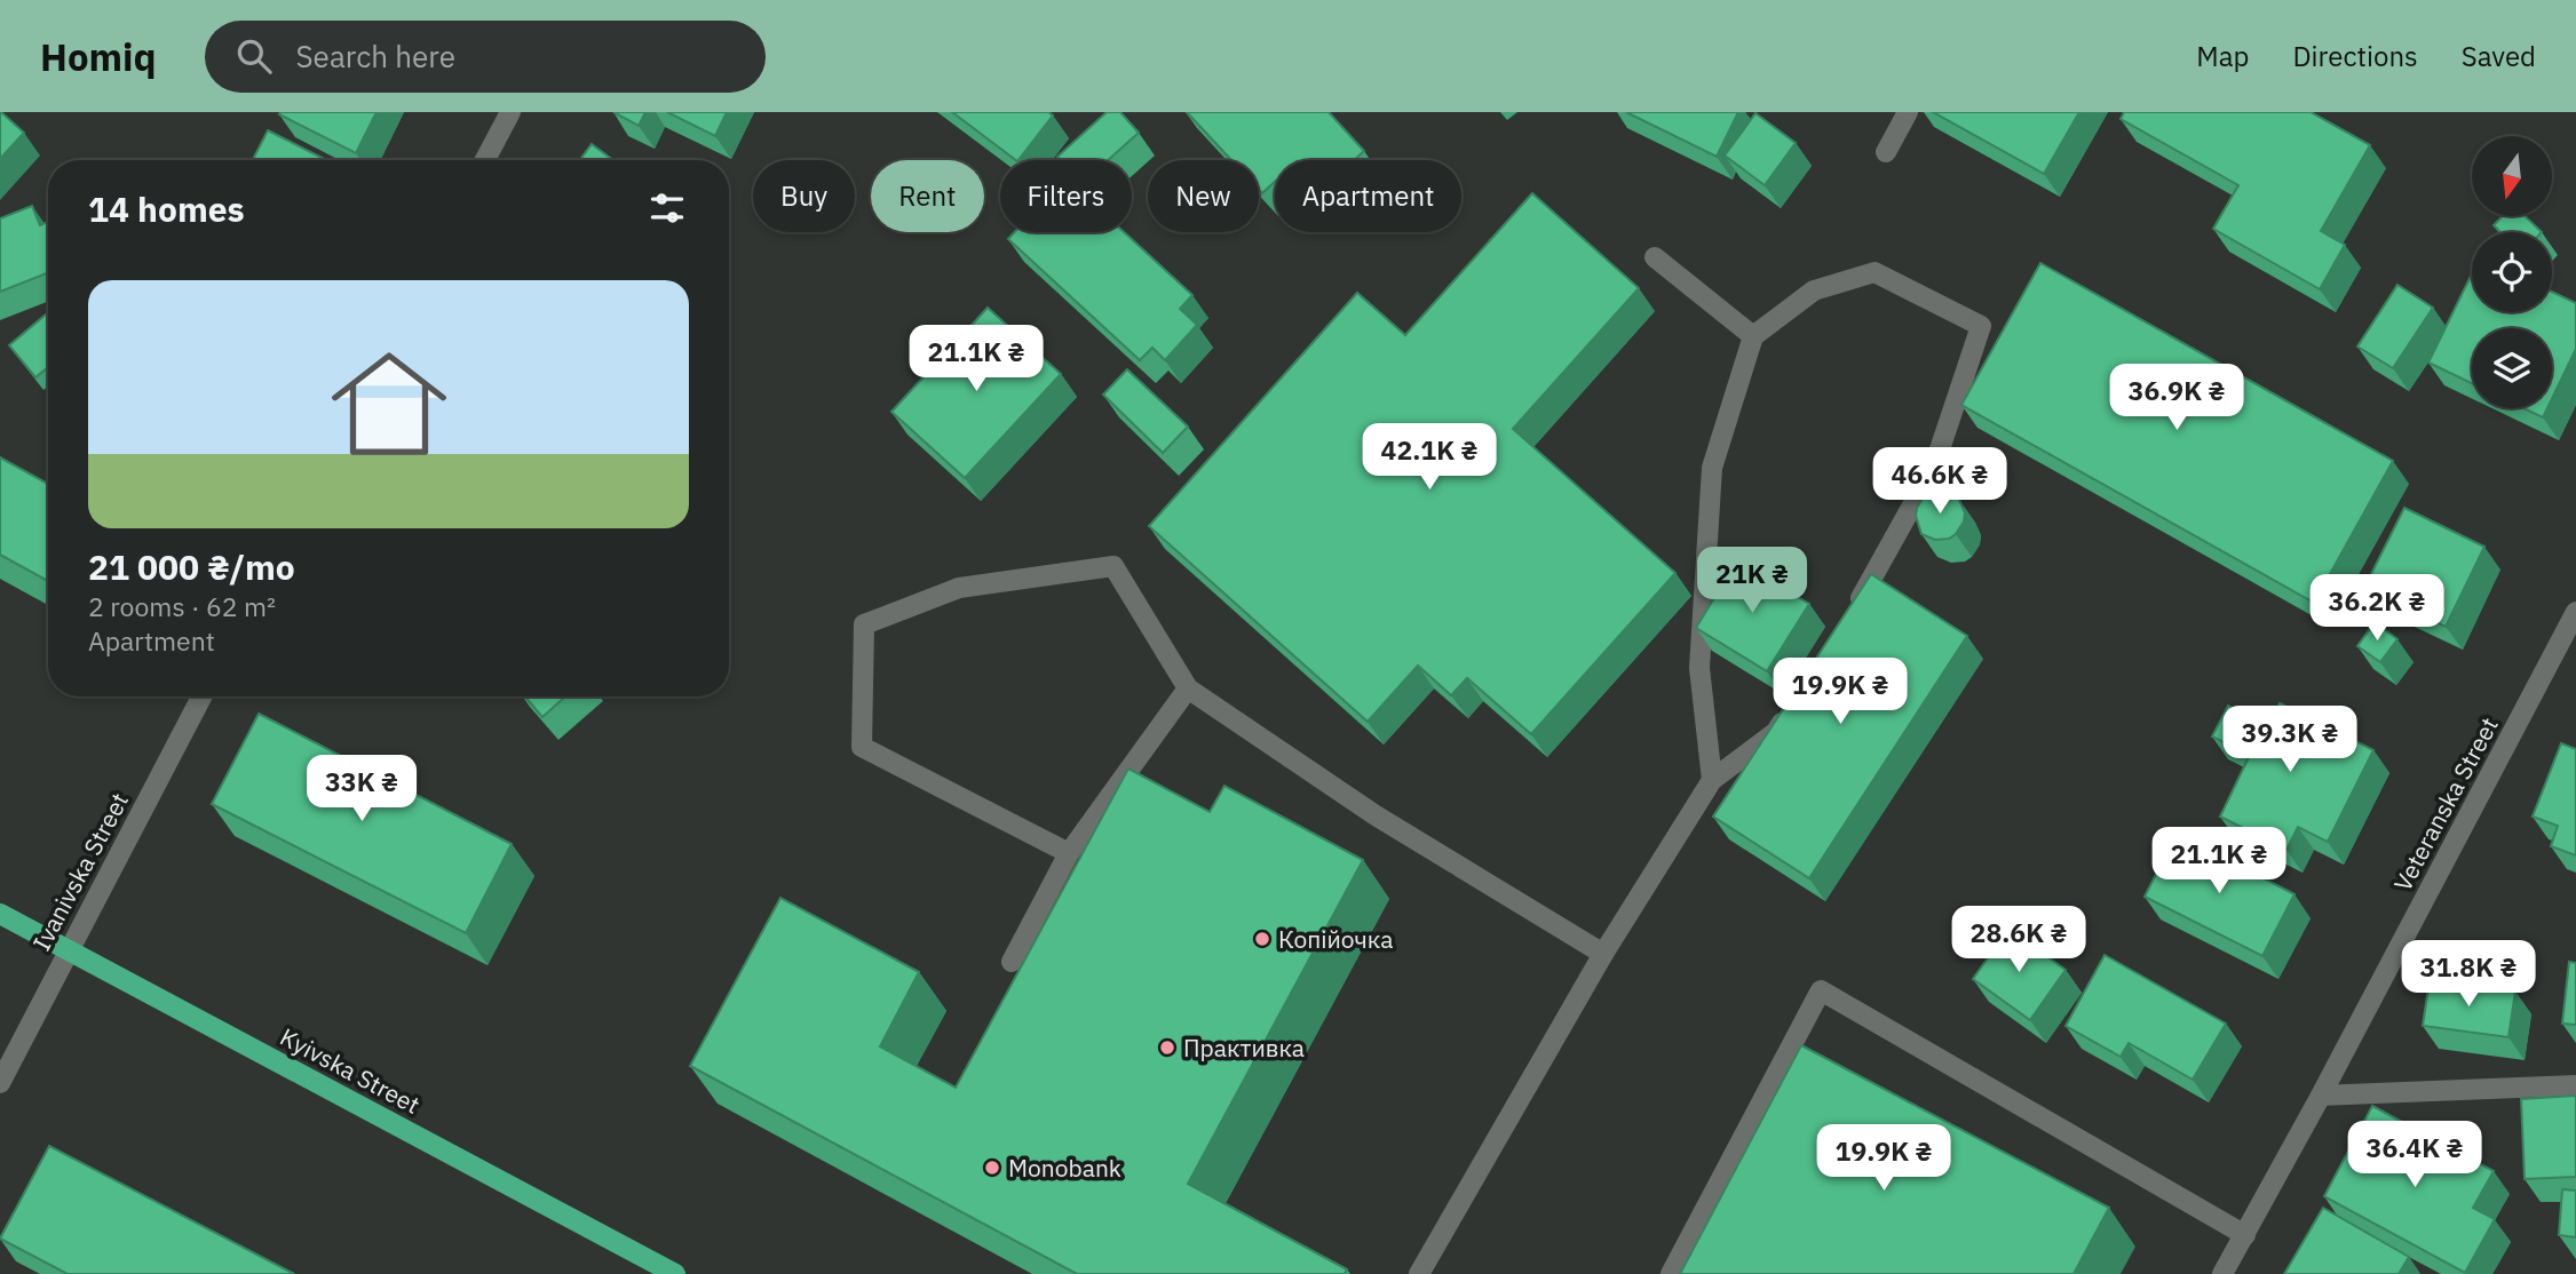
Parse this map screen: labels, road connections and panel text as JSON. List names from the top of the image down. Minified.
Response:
{"streets":{"main road":["Kyivska Street"],"street":["Veteranska Street","Ivanivska Street"]},"crossings":[["Ivanivska Street","Kyivska Street"]],"places":["Копійочка","Практивка","Monobank"],"north":"bottom","page":{"header":"Homiq","search":"Search here","nav":["Map","Directions","Saved"],"chip":["Buy","Rent","Filters","New","Apartment"],"heading":"14 homes","list":[{"name":"21 000 ₴/mo","note":"2 rooms · 62 m² · Apartment"}],"price":["21.1K ₴","36.9K ₴","42.1K ₴","46.6K ₴","21K ₴","36.2K ₴","19.9K ₴","39.3K ₴","33K ₴","21.1K ₴","28.6K ₴","31.8K ₴","36.4K ₴","19.9K ₴"]}}
